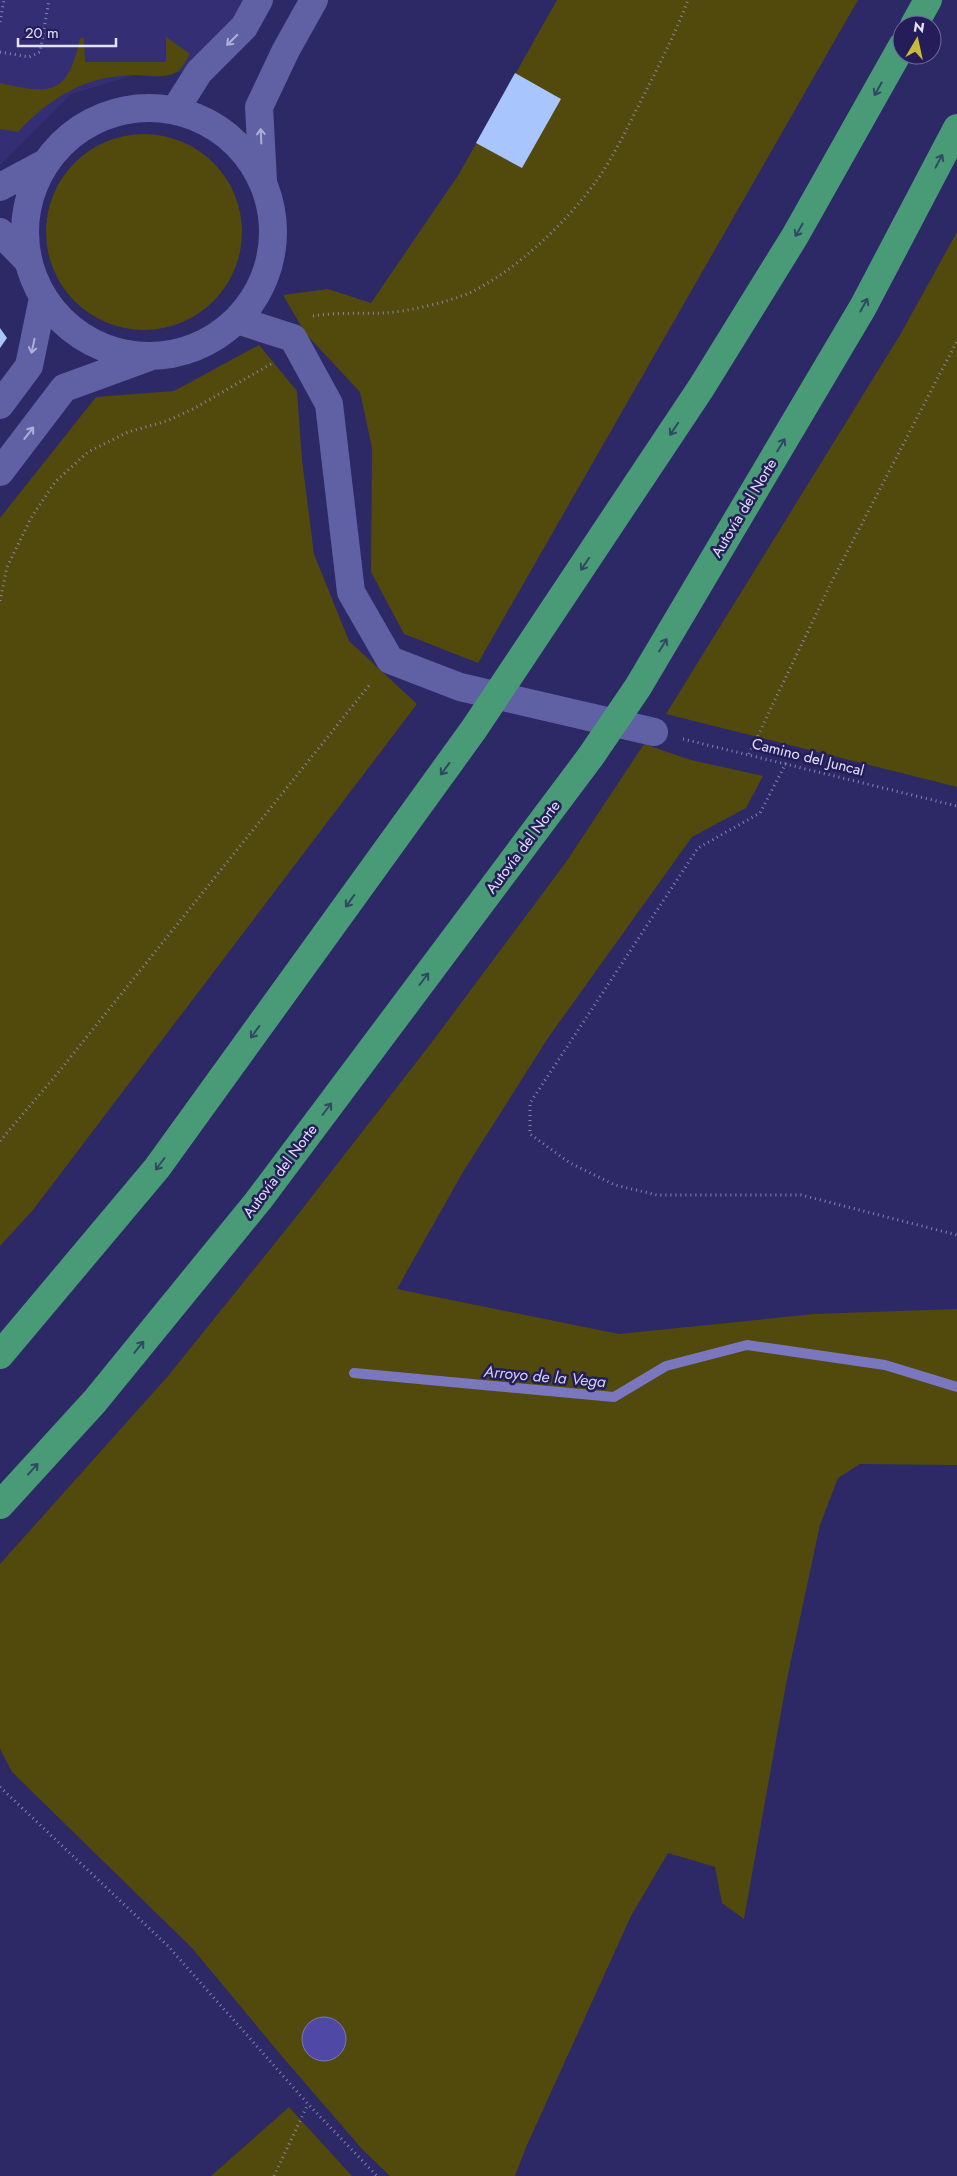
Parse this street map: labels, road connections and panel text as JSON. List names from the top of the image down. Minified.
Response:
{"streets":{"highway":["Autovía del Norte"],"path":["Camino del Juncal"]},"water":["Arroyo de la Vega"],"scale_bar":"20 m","north":"top"}
